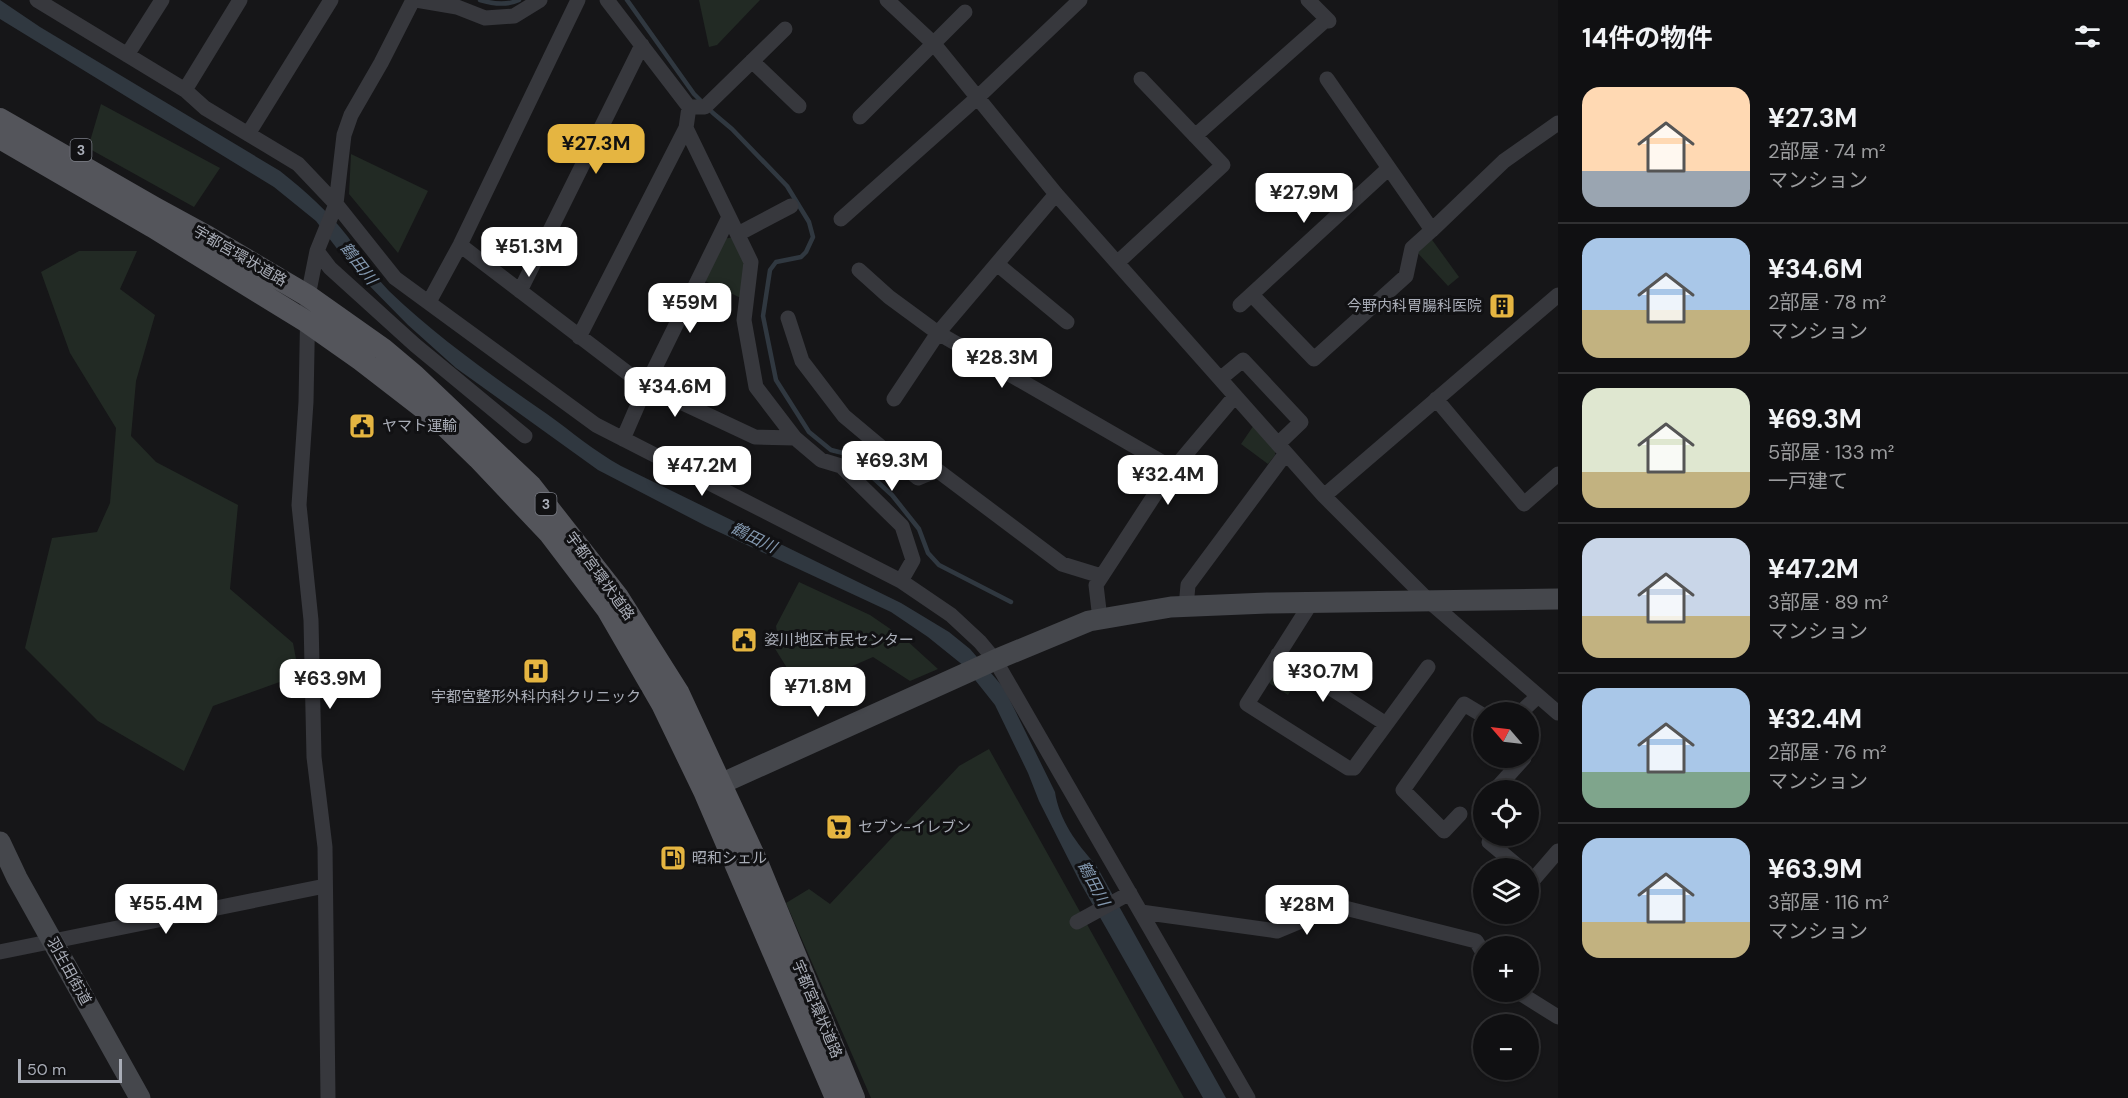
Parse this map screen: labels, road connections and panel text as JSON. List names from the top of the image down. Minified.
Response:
{"streets":{"main road":["3","宇都宮環状道路"],"street":["羽生田街道"]},"crossings":[["3","宇都宮環状道路"]],"water":["鶴田川"],"places":{"building":["今野内科胃腸科医院"],"public building":["ヤマト運輸","姿川地区市民センター"],"hospital":["宇都宮整形外科内科クリニック"],"supermarket":["セブン-イレブン"],"fuel station":["昭和シェル"]},"scale_bar":"50 m","north":"top left","page":{"heading":"14件の物件","list":[{"name":"¥27.3M","note":"2部屋 · 74 m² · マンション"},{"name":"¥34.6M","note":"2部屋 · 78 m² · マンション"},{"name":"¥69.3M","note":"5部屋 · 133 m² · 一戸建て"},{"name":"¥47.2M","note":"3部屋 · 89 m² · マンション"},{"name":"¥32.4M","note":"2部屋 · 76 m² · マンション"},{"name":"¥63.9M","note":"3部屋 · 116 m² · マンション"}],"price":["¥27.3M","¥27.9M","¥51.3M","¥59M","¥28.3M","¥34.6M","¥69.3M","¥47.2M","¥32.4M","¥30.7M","¥63.9M","¥71.8M","¥55.4M","¥28M"],"map_buttons":["+","−"],"scale":"50 m"}}
